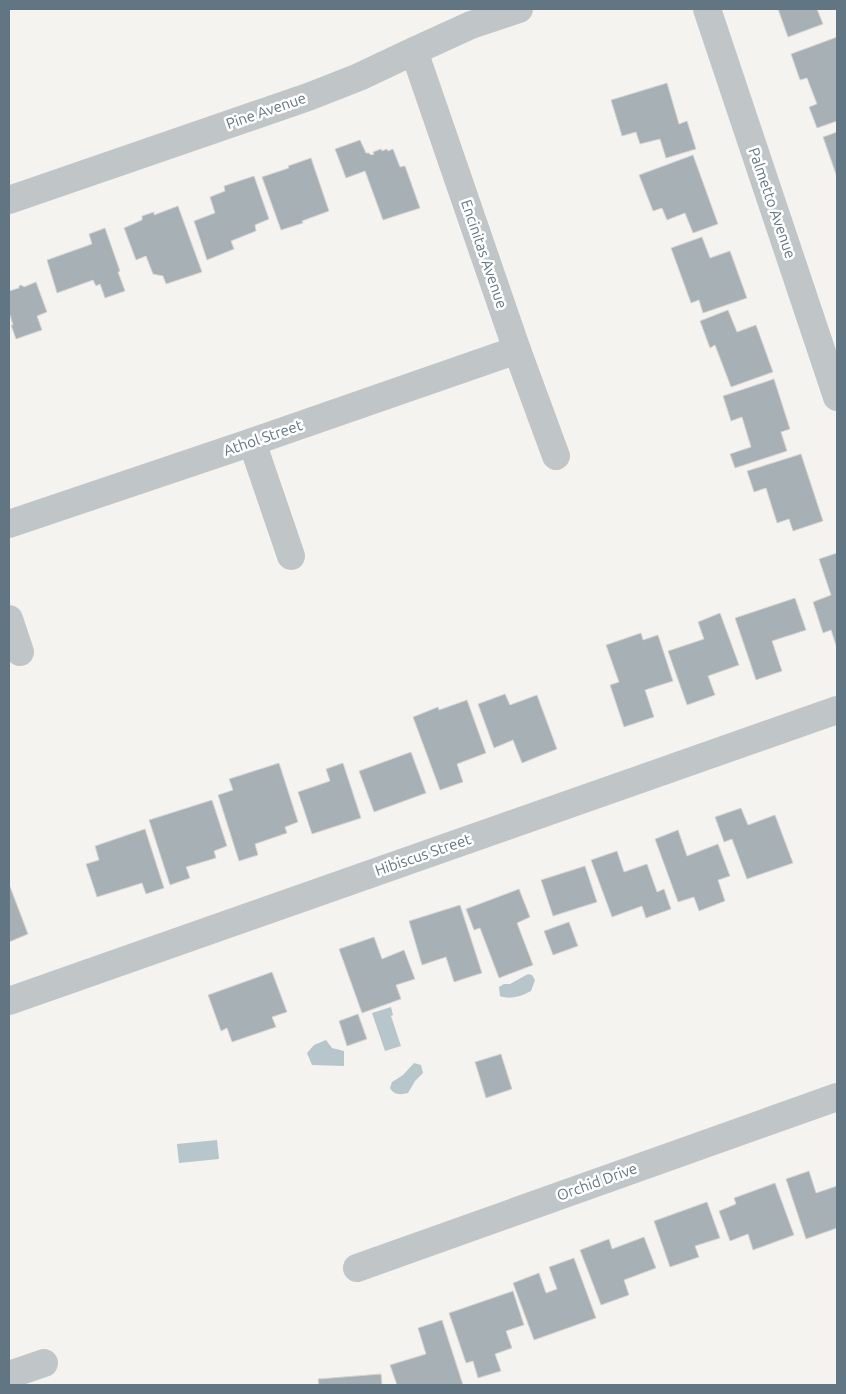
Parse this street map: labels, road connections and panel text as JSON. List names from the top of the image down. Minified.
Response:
{"streets":{"street":["Pine Avenue","Palmetto Avenue","Encinitas Avenue","Athol Street","Hibiscus Street","Orchid Drive"]},"crossings":[["Pine Avenue","Encinitas Avenue"],["Encinitas Avenue","Athol Street"]]}
